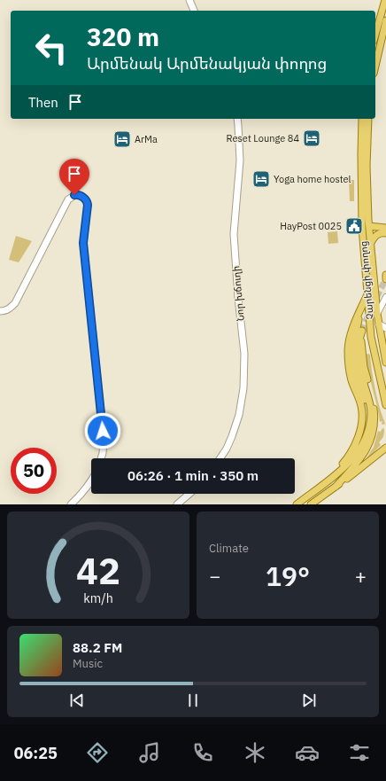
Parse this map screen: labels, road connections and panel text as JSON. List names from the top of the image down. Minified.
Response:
{"streets":{"main road":["Չարենցի փողոց","Նոր խճուղի"]},"places":{"hotel":["Reset Lounge 84","ArMa","Yoga home hostel"],"public building":["HayPost 0025"]},"page":{"turn":["320 m","Արմենակ Արմենակյան փողոց"],"then":"Then","limit":"50","trip":"06:26 · 1 min · 350 m","tile":"Climate","heat":["−","19°","+"],"song":["88.2 FM","Music"],"tabs":"06:25","gauge":["42","km/h"]}}
